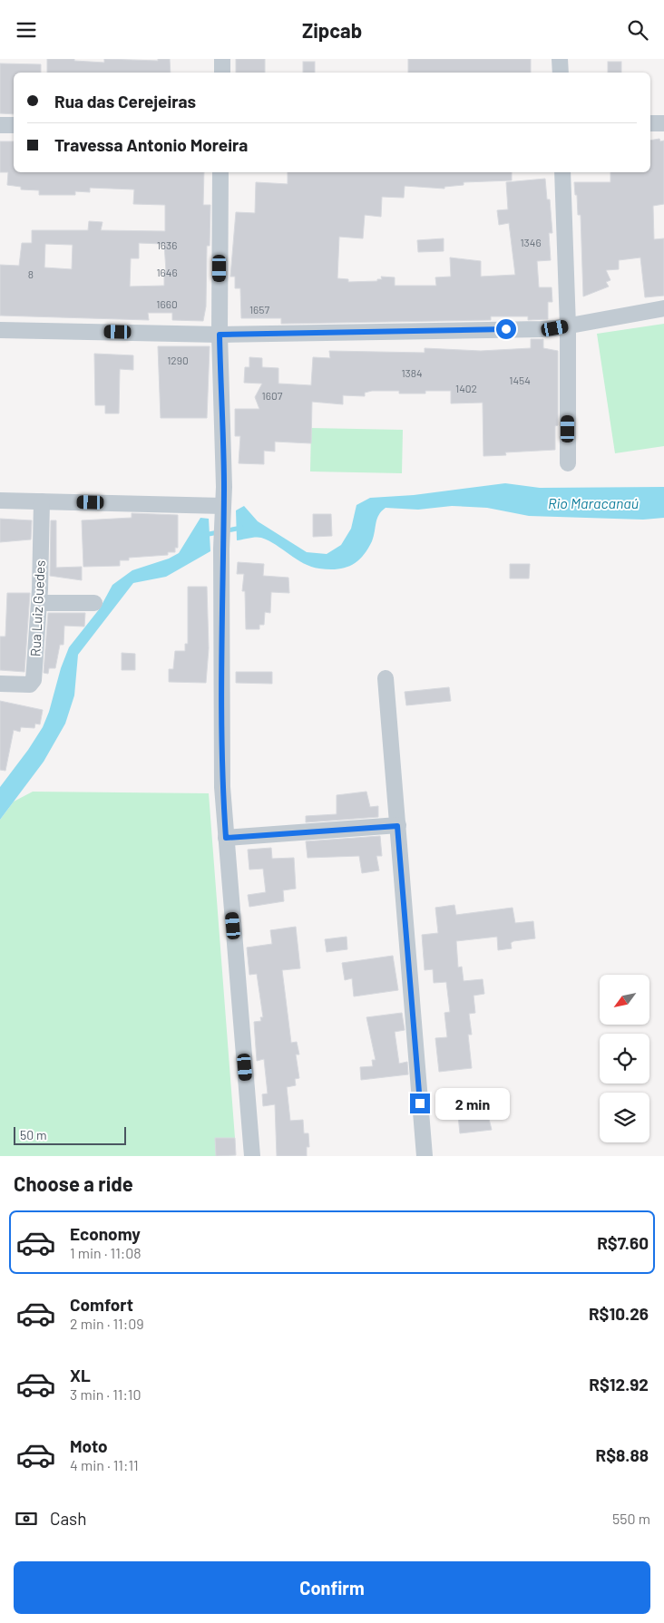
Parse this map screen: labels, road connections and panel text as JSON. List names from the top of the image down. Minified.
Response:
{"streets":{"street":["Rua Luiz Guedes"]},"water":["Rio Maracanaú"],"house_numbers":["1346","1636","1646","8","1660","1657","1290","1384","1454","1402","1607"],"scale_bar":"50 m","north":"bottom left","page":{"header":"Zipcab","banner":["Rua das Cerejeiras","Travessa Antonio Moreira"],"bubble":"2 min","scale":"50 m","heading":"Choose a ride","list":[{"name":"Economy","note":"1 min · 11:08","value":"R$7.60"},{"name":"Comfort","note":"2 min · 11:09","value":"R$10.26"},{"name":"XL","note":"3 min · 11:10","value":"R$12.92"},{"name":"Moto","note":"4 min · 11:11","value":"R$8.88"}],"pay":["Cash","550 m"],"buttons":"Confirm"}}
